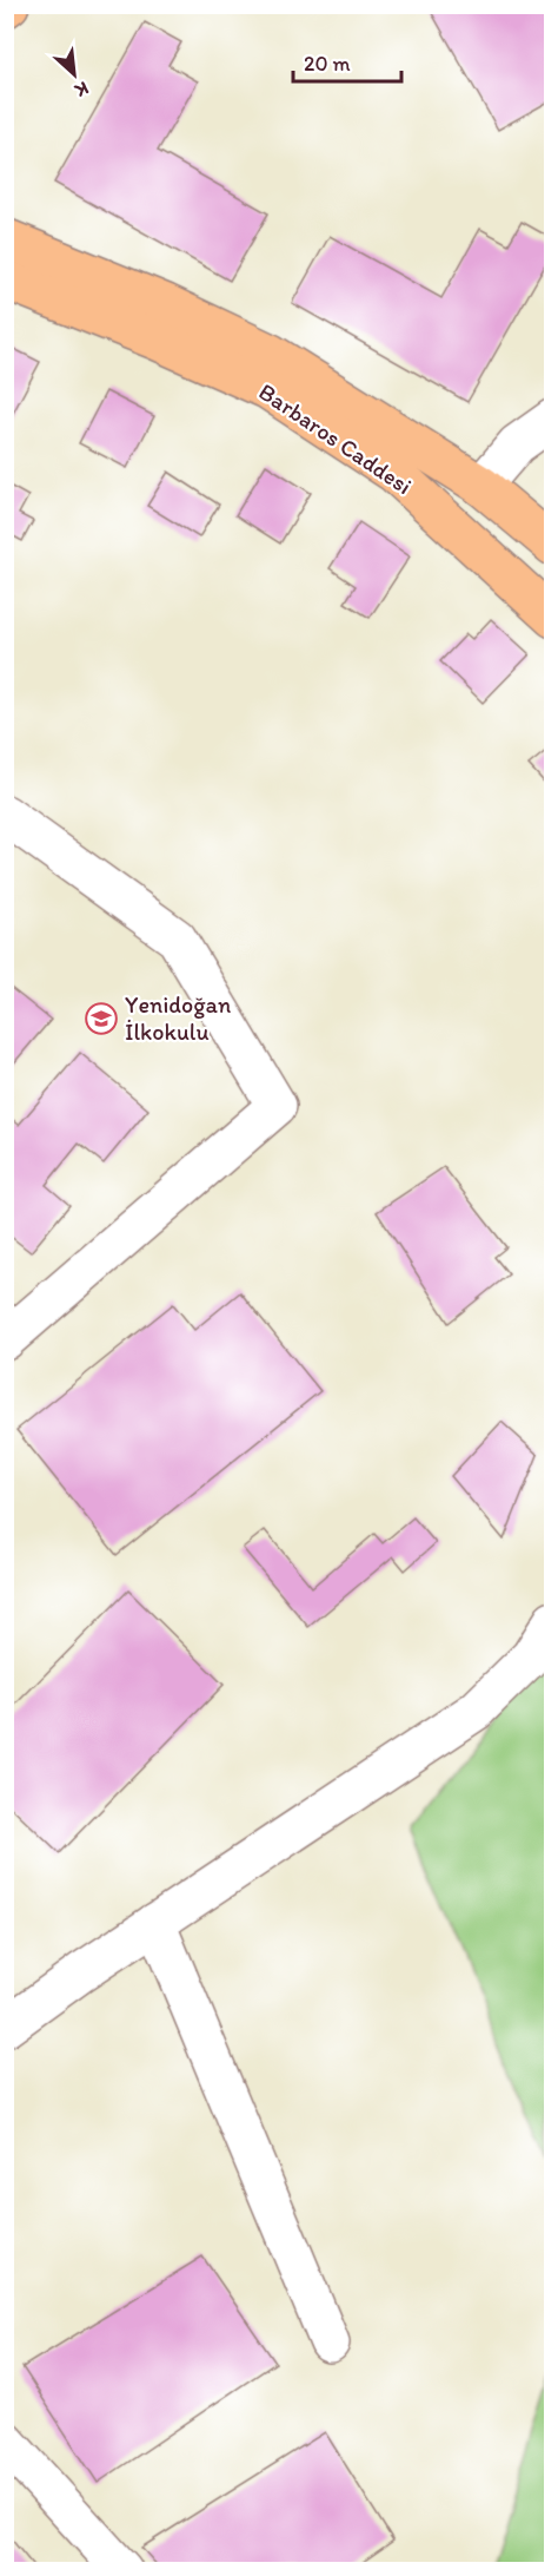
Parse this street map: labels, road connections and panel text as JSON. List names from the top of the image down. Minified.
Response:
{"streets":{"main road":["Barbaros Caddesi"]},"places":{"school or university":["Yenidoğan İlkokulu"]},"scale_bar":"20 m","north":"bottom right"}
